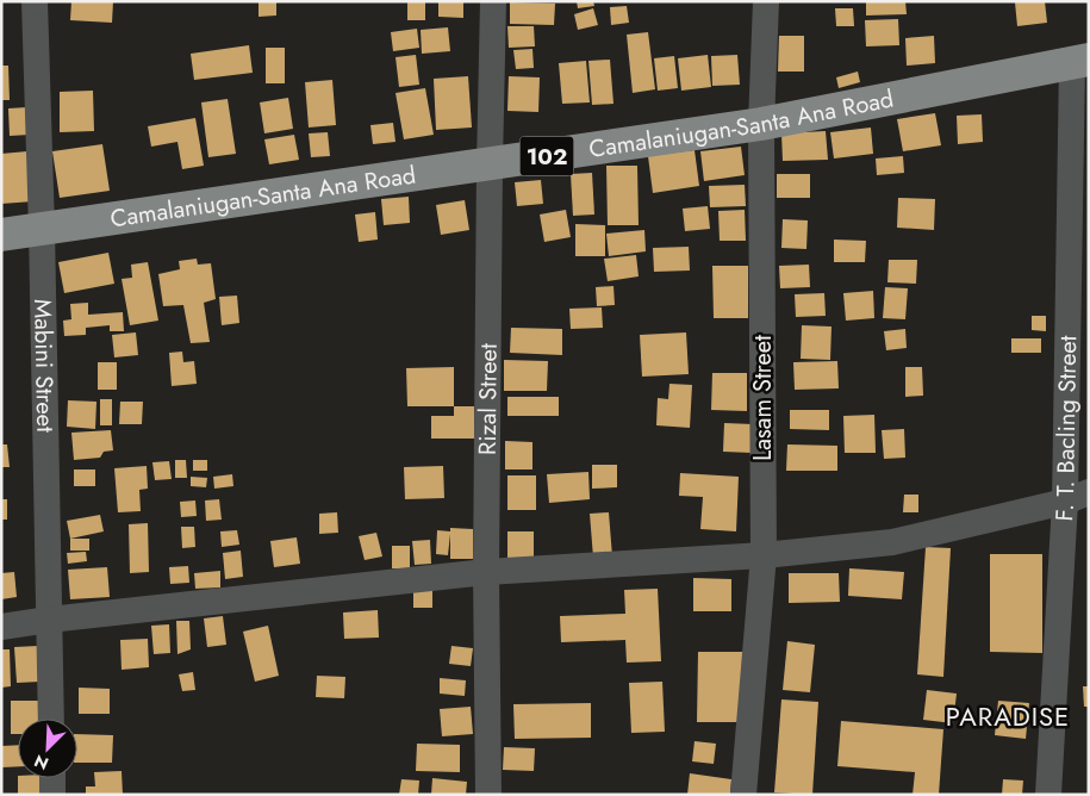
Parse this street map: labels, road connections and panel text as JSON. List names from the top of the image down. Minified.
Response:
{"streets":{"main road":["Camalaniugan-Santa Ana Road","102"],"street":["Mabini Street","Rizal Street","Lasam Street","F. T. Bacling Street"]},"crossings":[["Camalaniugan-Santa Ana Road","Mabini Street"],["Camalaniugan-Santa Ana Road","Rizal Street"],["Camalaniugan-Santa Ana Road","Lasam Street"],["Camalaniugan-Santa Ana Road","F. T. Bacling Street"]],"districts":["PARADISE"],"north":"bottom left"}
